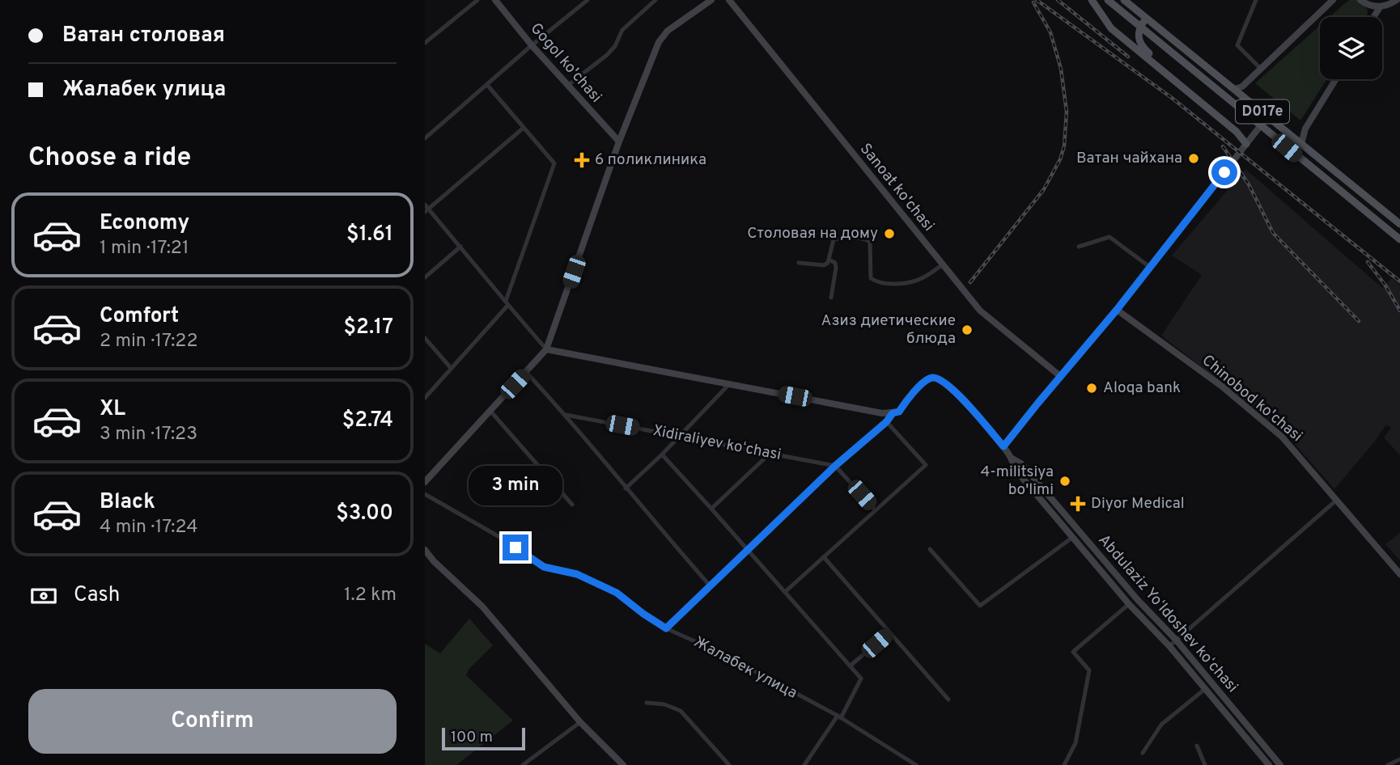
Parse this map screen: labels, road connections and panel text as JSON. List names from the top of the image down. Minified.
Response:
{"streets":{"main road":["Gogol ko'chasi","D017e","Sanoat ko'chasi","Chinobod ko'chasi","Abdulaziz Yoʻldoshev koʻchasi"],"street":["Xidiraliyev koʻchasi","Жалабек улица"]},"places":{"other":["Ватан чайхана","Столовая на дому","Азиз диетические блюда","Aloqa bank","4-militsiya bo'limi"],"health":["6 поликлиника","Diyor Medical"]},"scale_bar":"100 m","page":{"banner":["Ватан столовая","Жалабек улица"],"heading":"Choose a ride","list":[{"name":"Economy","note":"1 min · 17:21","value":"$1.61"},{"name":"Comfort","note":"2 min · 17:22","value":"$2.17"},{"name":"XL","note":"3 min · 17:23","value":"$2.74"},{"name":"Black","note":"4 min · 17:24","value":"$3.00"}],"bubble":"3 min","pay":["Cash","1.2 km"],"buttons":"Confirm","scale":"100 m"}}
